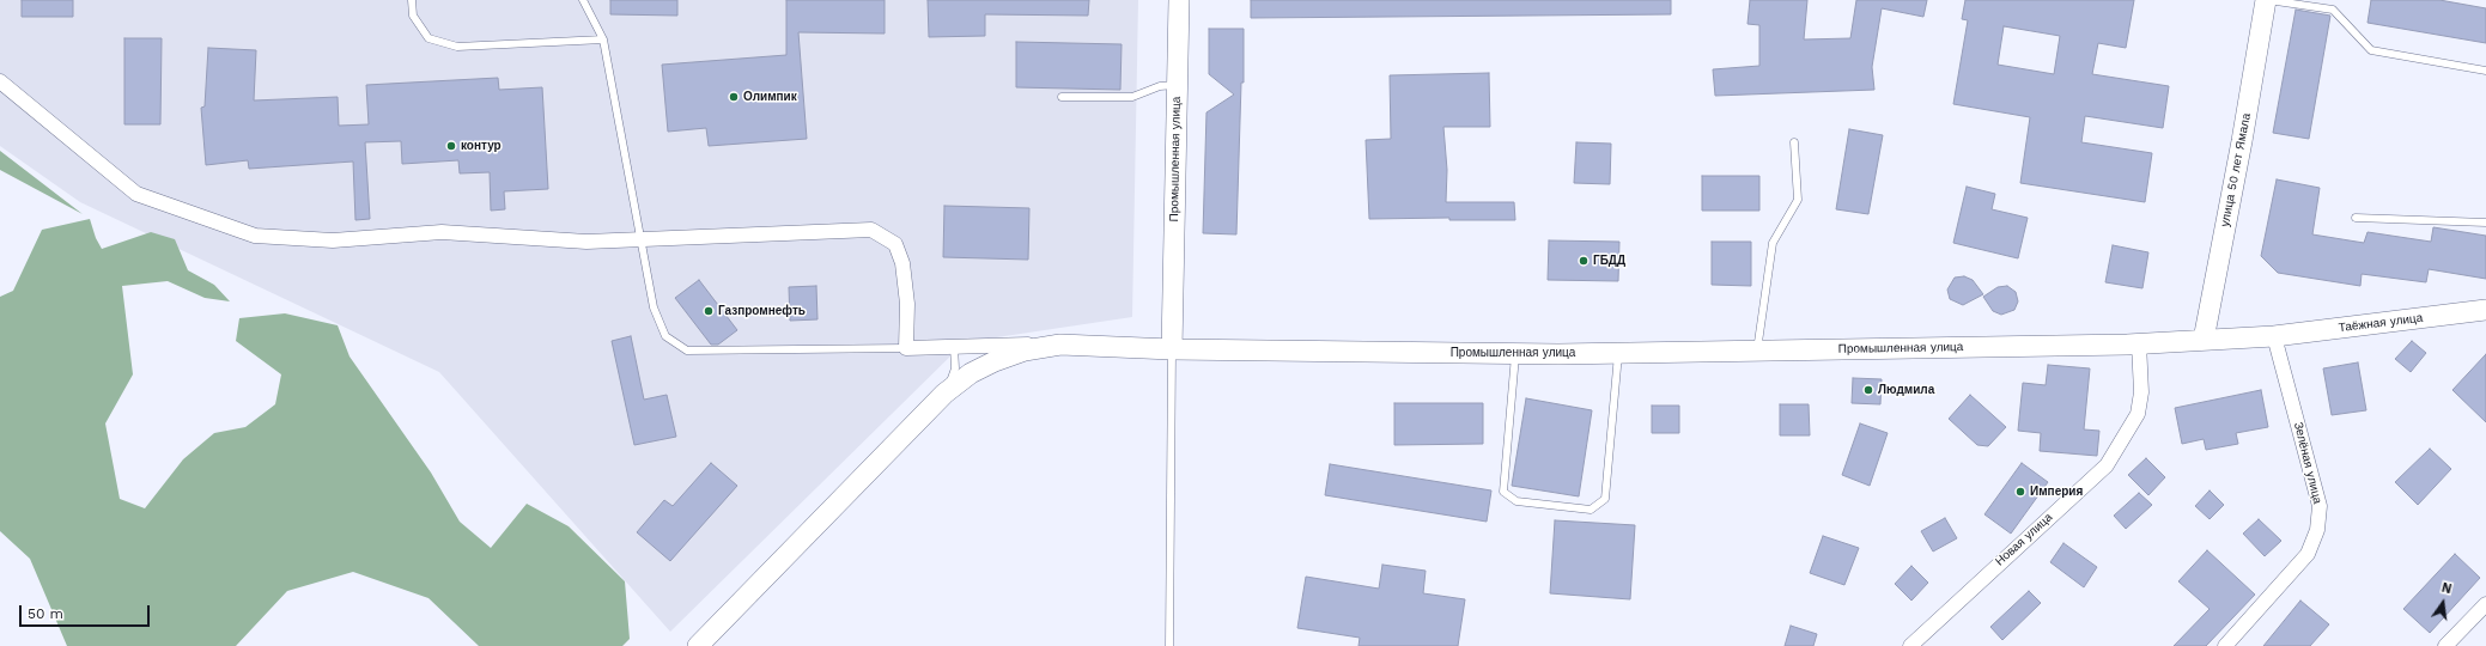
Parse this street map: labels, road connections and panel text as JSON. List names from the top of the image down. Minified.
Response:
{"streets":{"main road":["Промышленная улица","улица 50 лет Ямала","Таёжная улица"],"street":["Зелёная улица","Новая улица"]},"crossings":[["Промышленная улица","улица 50 лет Ямала"],["Промышленная улица","Таёжная улица"],["Промышленная улица","Новая улица"],["улица 50 лет Ямала","Таёжная улица"],["Таёжная улица","Зелёная улица"]],"places":["Олимпик","контур","ГБДД","Газпромнефть","Людмила","Империя"],"scale_bar":"50 m","north":"top"}
